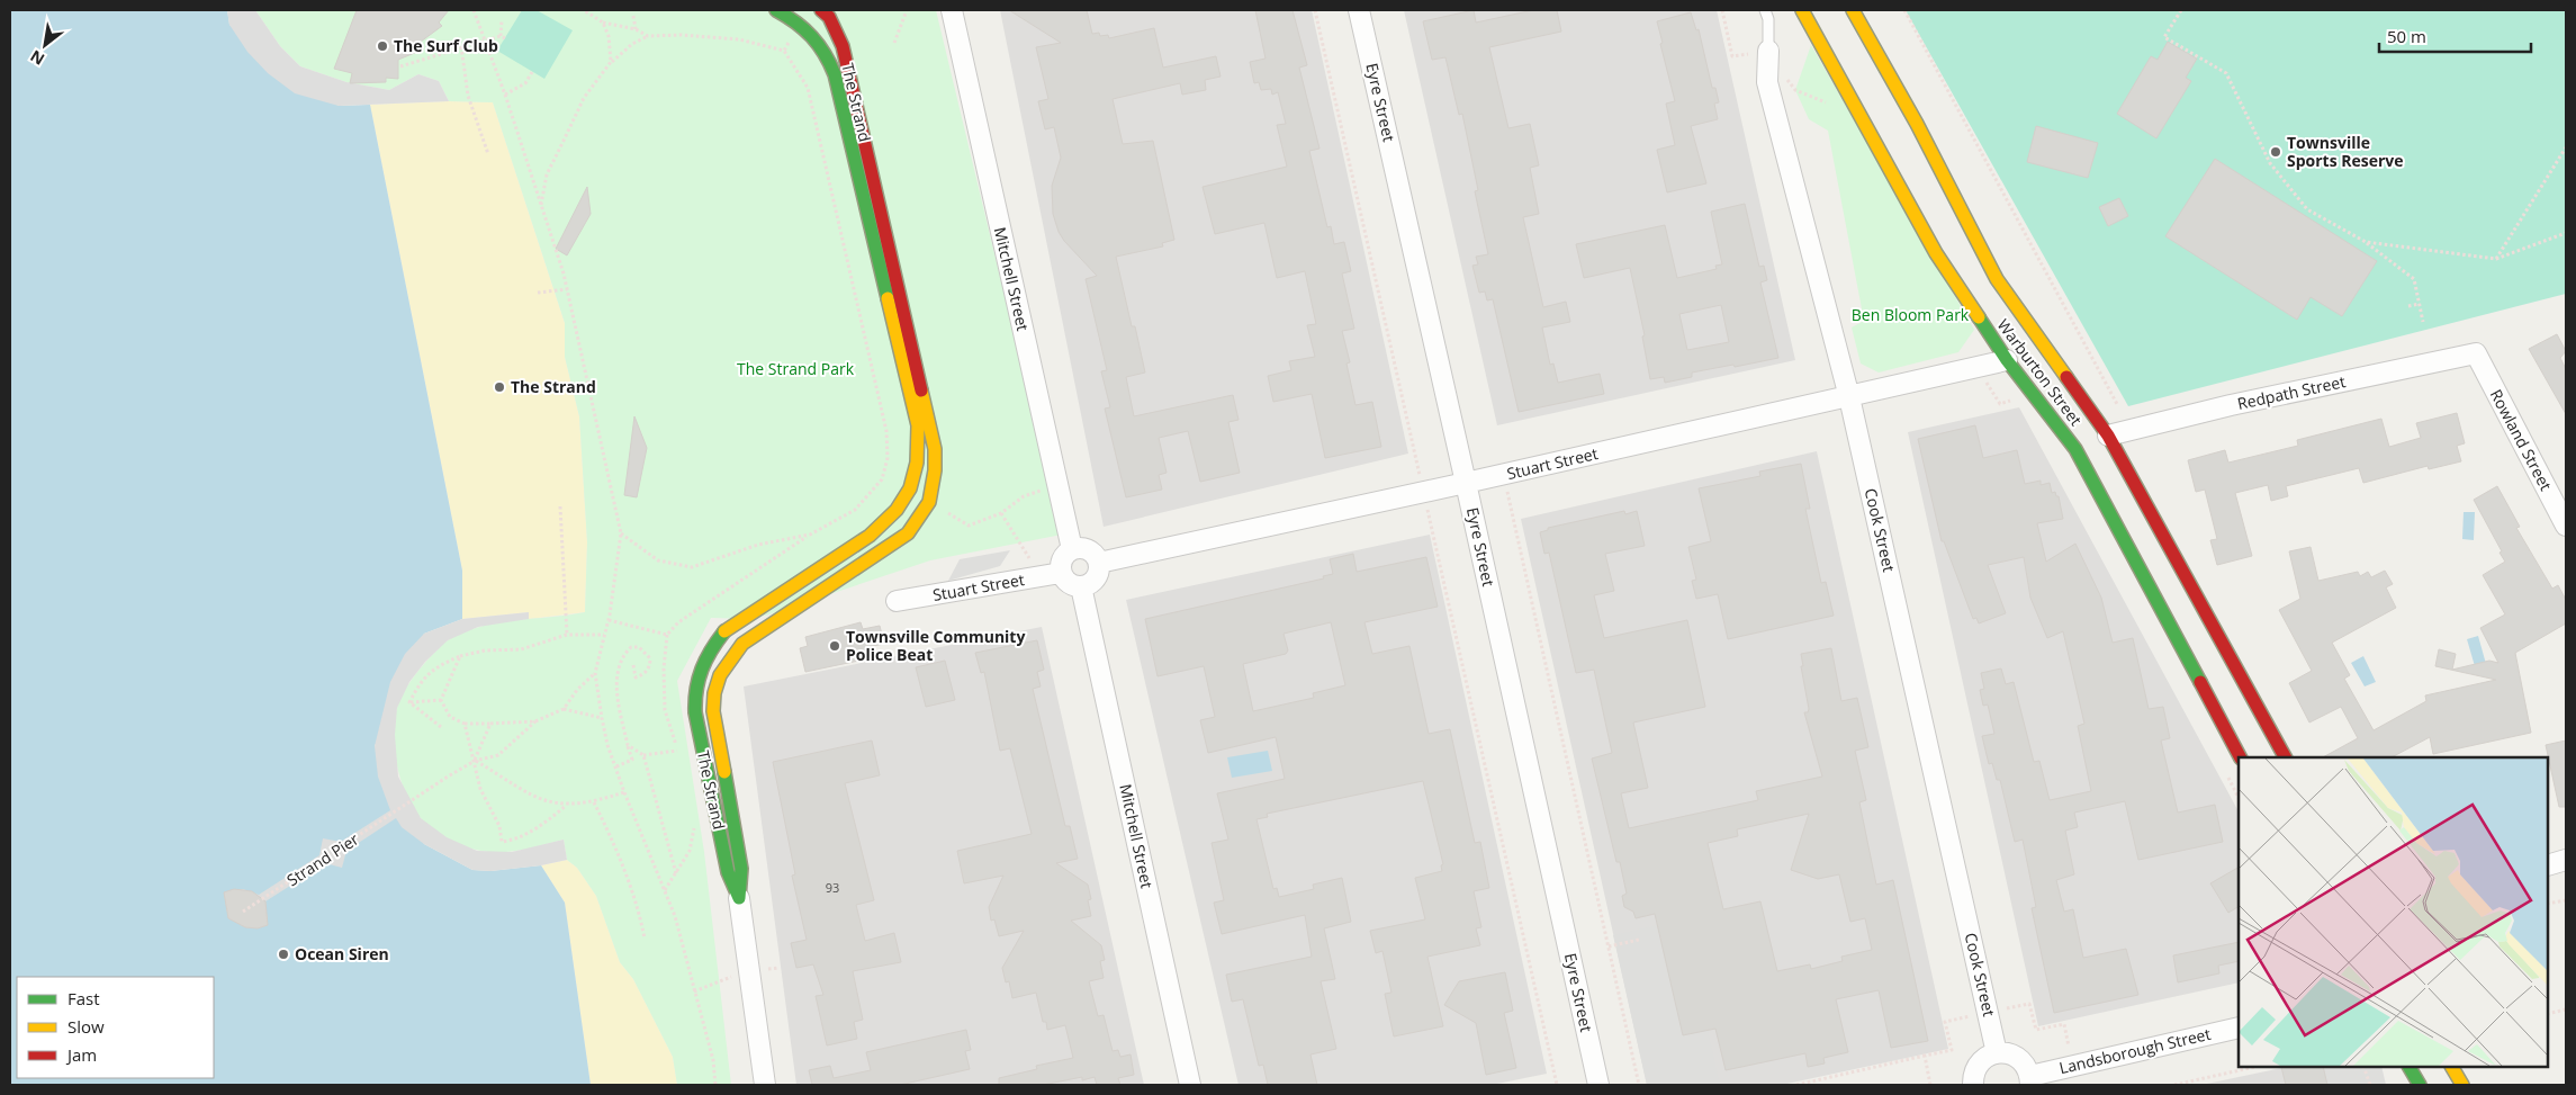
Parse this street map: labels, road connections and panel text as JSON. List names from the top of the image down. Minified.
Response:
{"streets":{"street":["The Strand","Eyre Street","Mitchell Street","Warburton Street","Redpath Street","Rowland Street","Stuart Street","Cook Street","Landsborough Street"],"path":["Strand Pier"]},"crossings":[["Eyre Street","Stuart Street"],["Mitchell Street","Stuart Street"],["Warburton Street","Redpath Street"],["Warburton Street","Stuart Street"],["Redpath Street","Rowland Street"],["Stuart Street","Cook Street"]],"parks":["Ben Bloom Park","The Strand Park"],"places":["The Surf Club","Townsville Sports Reserve","The Strand","Townsville Community Police Beat","Ocean Siren"],"house_numbers":["93"],"legend":["Fast","Slow","Jam"],"scale_bar":"50 m","north":"bottom left"}
